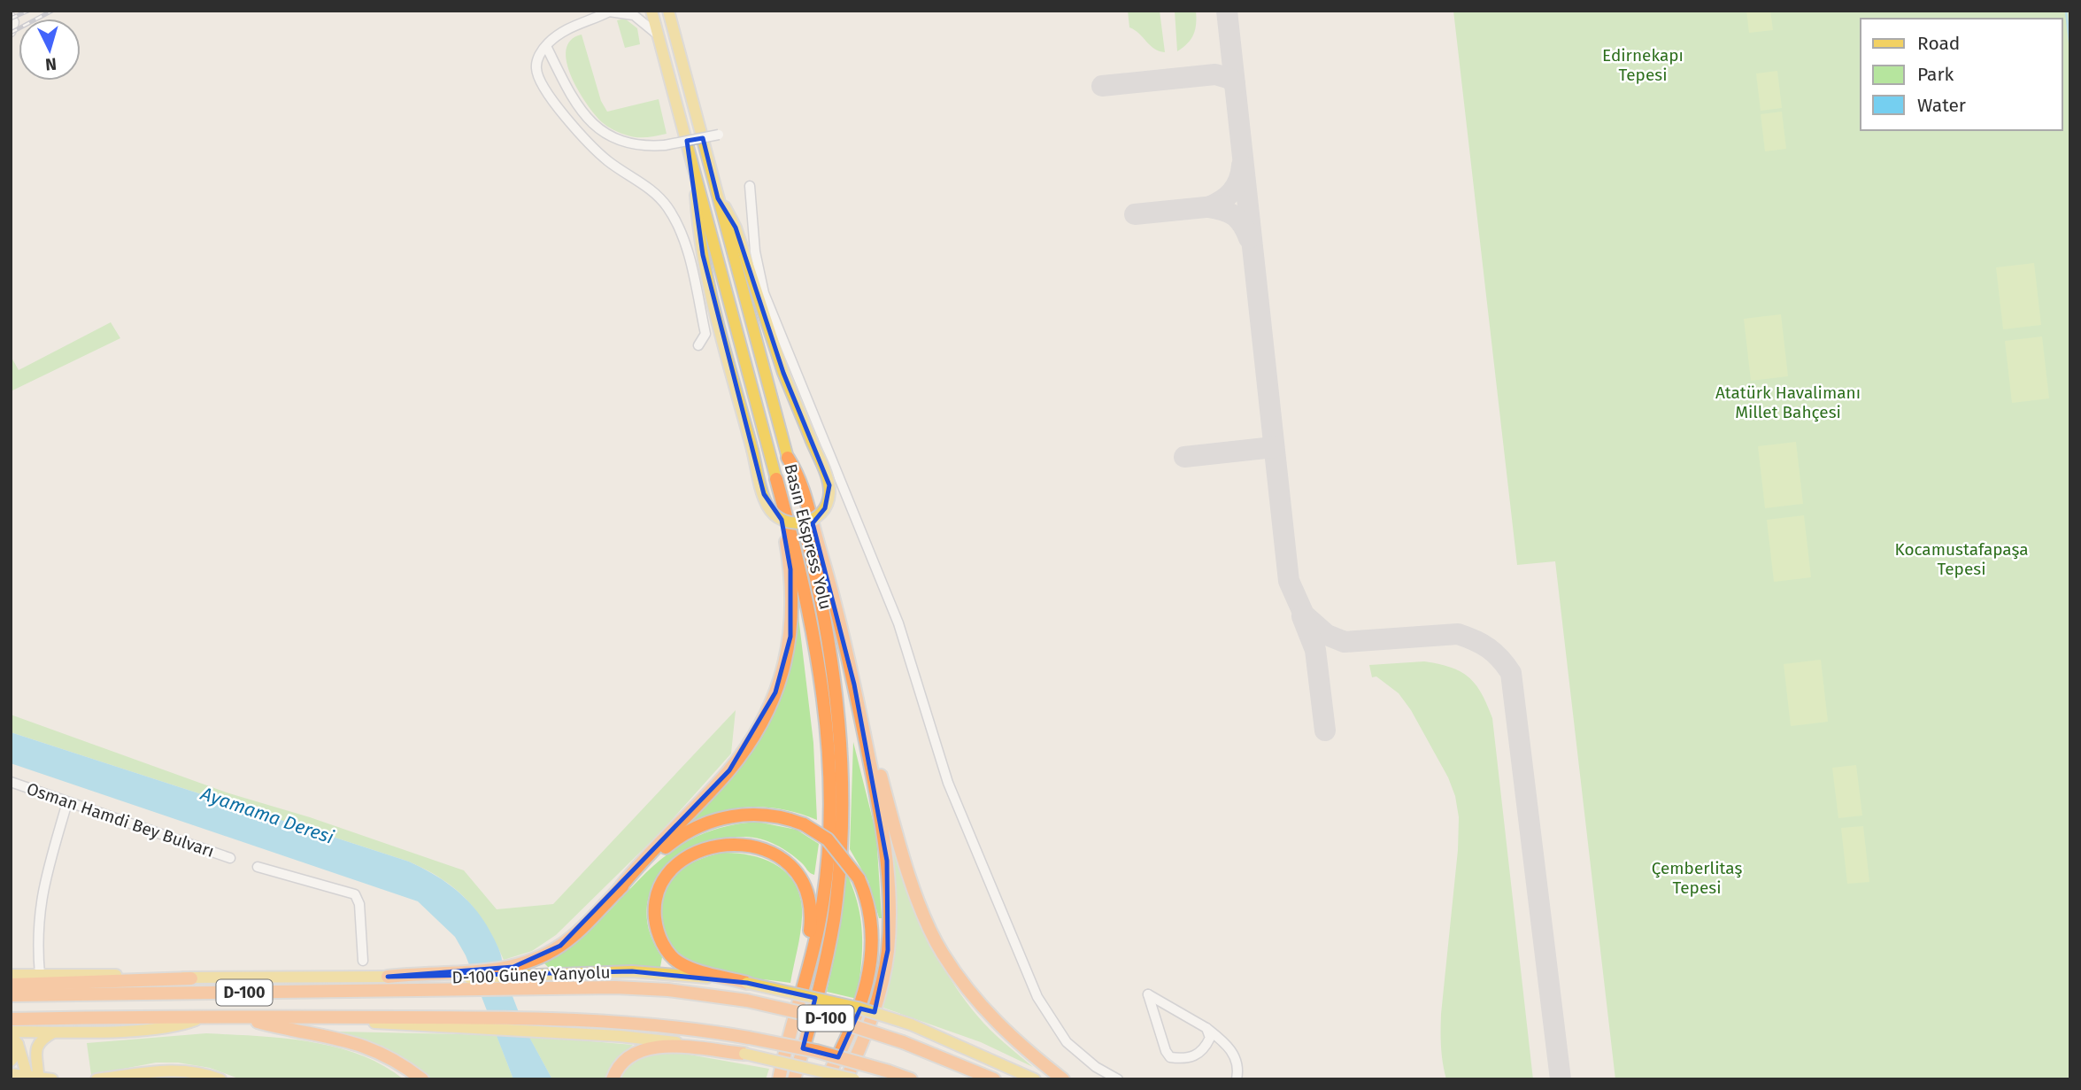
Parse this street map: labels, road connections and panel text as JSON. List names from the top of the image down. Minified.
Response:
{"streets":{"highway":["Basın Ekspress Yolu","D-100"],"main road":["D-100 Güney Yanyolu"],"street":["Osman Hamdi Bey Bulvarı"]},"water":["Ayamama Deresi"],"parks":["Edirnekapı Tepesi","Atatürk Havalimanı Millet Bahçesi","Kocamustafapaşa Tepesi","Çemberlitaş Tepesi"],"legend":["Road","Park","Water"],"north":"bottom"}
